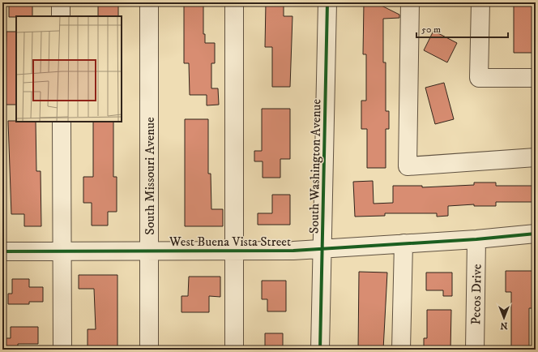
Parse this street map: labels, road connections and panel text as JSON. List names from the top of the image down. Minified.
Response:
{"streets":{"street":["South Washington Avenue","South Missouri Avenue","West Buena Vista Street","Pecos Drive"]},"crossings":[["South Washington Avenue","West Buena Vista Street"],["South Missouri Avenue","West Buena Vista Street"],["West Buena Vista Street","Pecos Drive"]],"scale_bar":"50 m","north":"bottom"}
